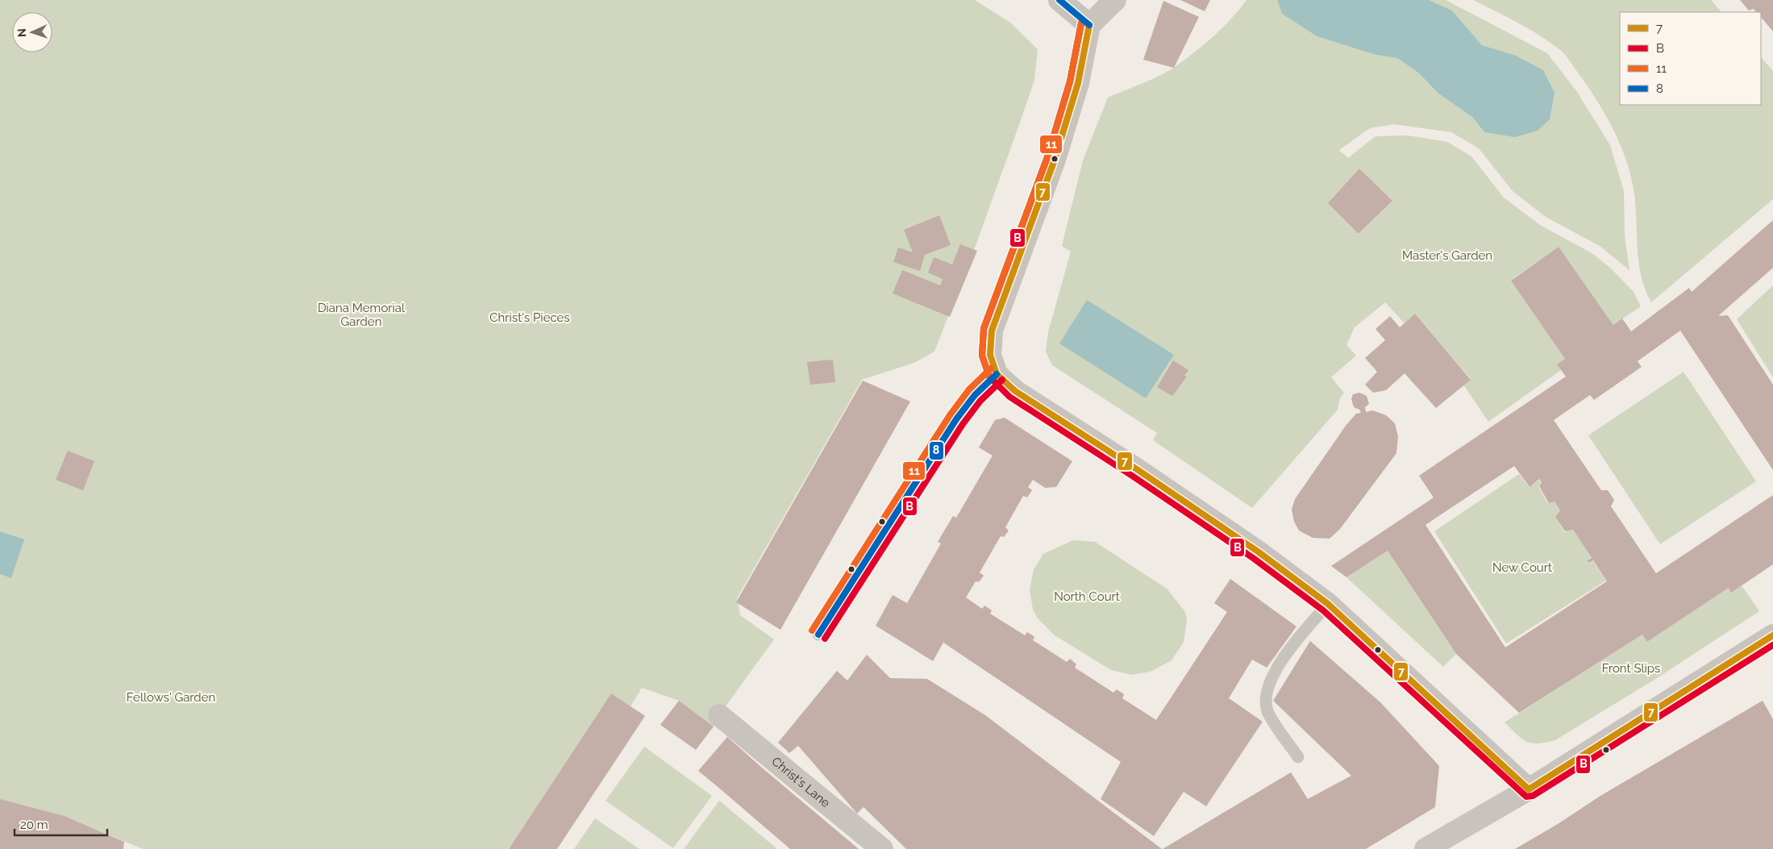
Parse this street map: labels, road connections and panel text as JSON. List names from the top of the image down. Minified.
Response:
{"streets":{"street":["Christ's Lane"]},"parks":["Master's Garden","Diana Memorial Garden","Christ's Pieces","New Court","North Court","Front Slips","Fellows' Garden"],"lines":["transit line 8","transit line B","transit line 11","transit line 7"],"legend":["7","B","11","8"],"scale_bar":"20 m","north":"left"}
